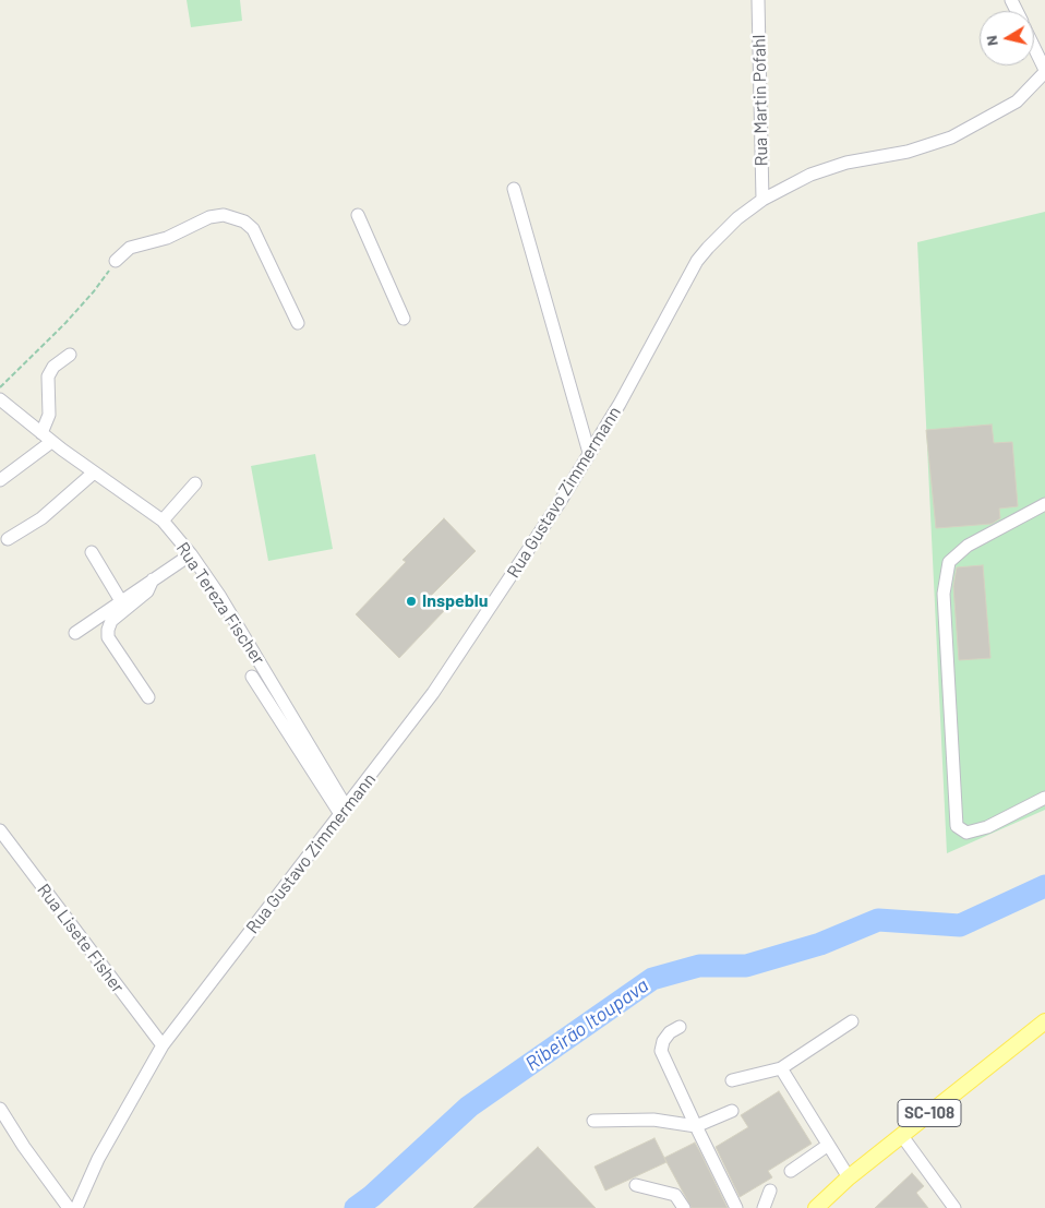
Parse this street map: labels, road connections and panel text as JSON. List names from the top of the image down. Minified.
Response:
{"streets":{"main road":["SC-108"],"street":["Rua Martin Pofahl","Rua Gustavo Zimmermann","Rua Tereza Fischer","Rua Lisete Fisher"]},"crossings":[["Rua Martin Pofahl","Rua Gustavo Zimmermann"],["Rua Gustavo Zimmermann","Rua Tereza Fischer"],["Rua Gustavo Zimmermann","Rua Lisete Fisher"]],"water":["Ribeirão Itoupava"],"places":["Inspeblu"],"north":"left"}
